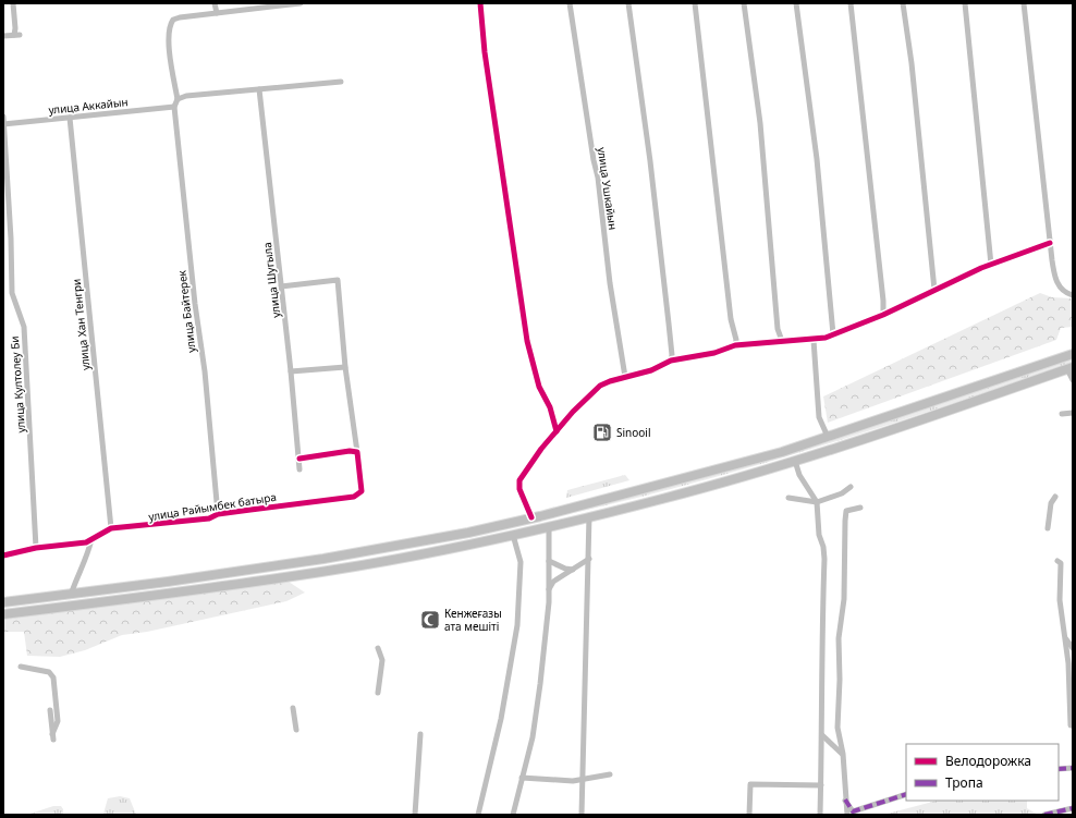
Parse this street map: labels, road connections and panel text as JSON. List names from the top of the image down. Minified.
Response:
{"streets":{"street":["улица Аккайын","улица Ушкайын","улица Шугыла","улица Байтерек","улица Хан Тенгри","улица Култолеу Би","улица Райымбек батыра"]},"crossings":[["улица Аккайын","улица Байтерек"],["улица Аккайын","улица Хан Тенгри"],["улица Аккайын","улица Култолеу Би"],["улица Байтерек","улица Райымбек батыра"],["улица Хан Тенгри","улица Райымбек батыра"],["улица Култолеу Би","улица Райымбек батыра"]],"places":{"fuel station":["Sinooil"],"mosque":["Кенжеғазы ата мешіті"]},"legend":["Велодорожка","Тропа"]}
